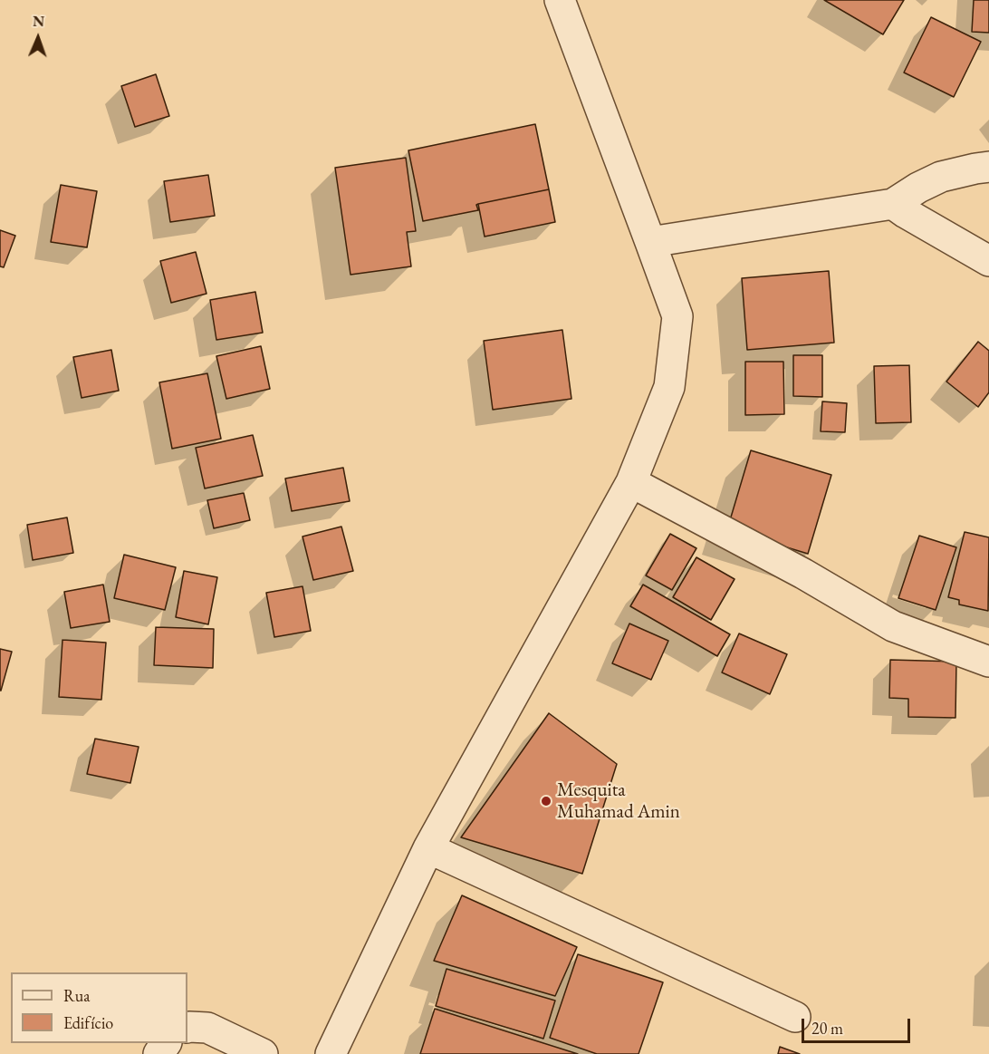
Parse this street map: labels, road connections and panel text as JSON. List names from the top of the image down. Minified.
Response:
{"places":["Mesquita Muhamad Amin"],"legend":["Rua","Edifício"],"scale_bar":"20 m","north":"top"}
